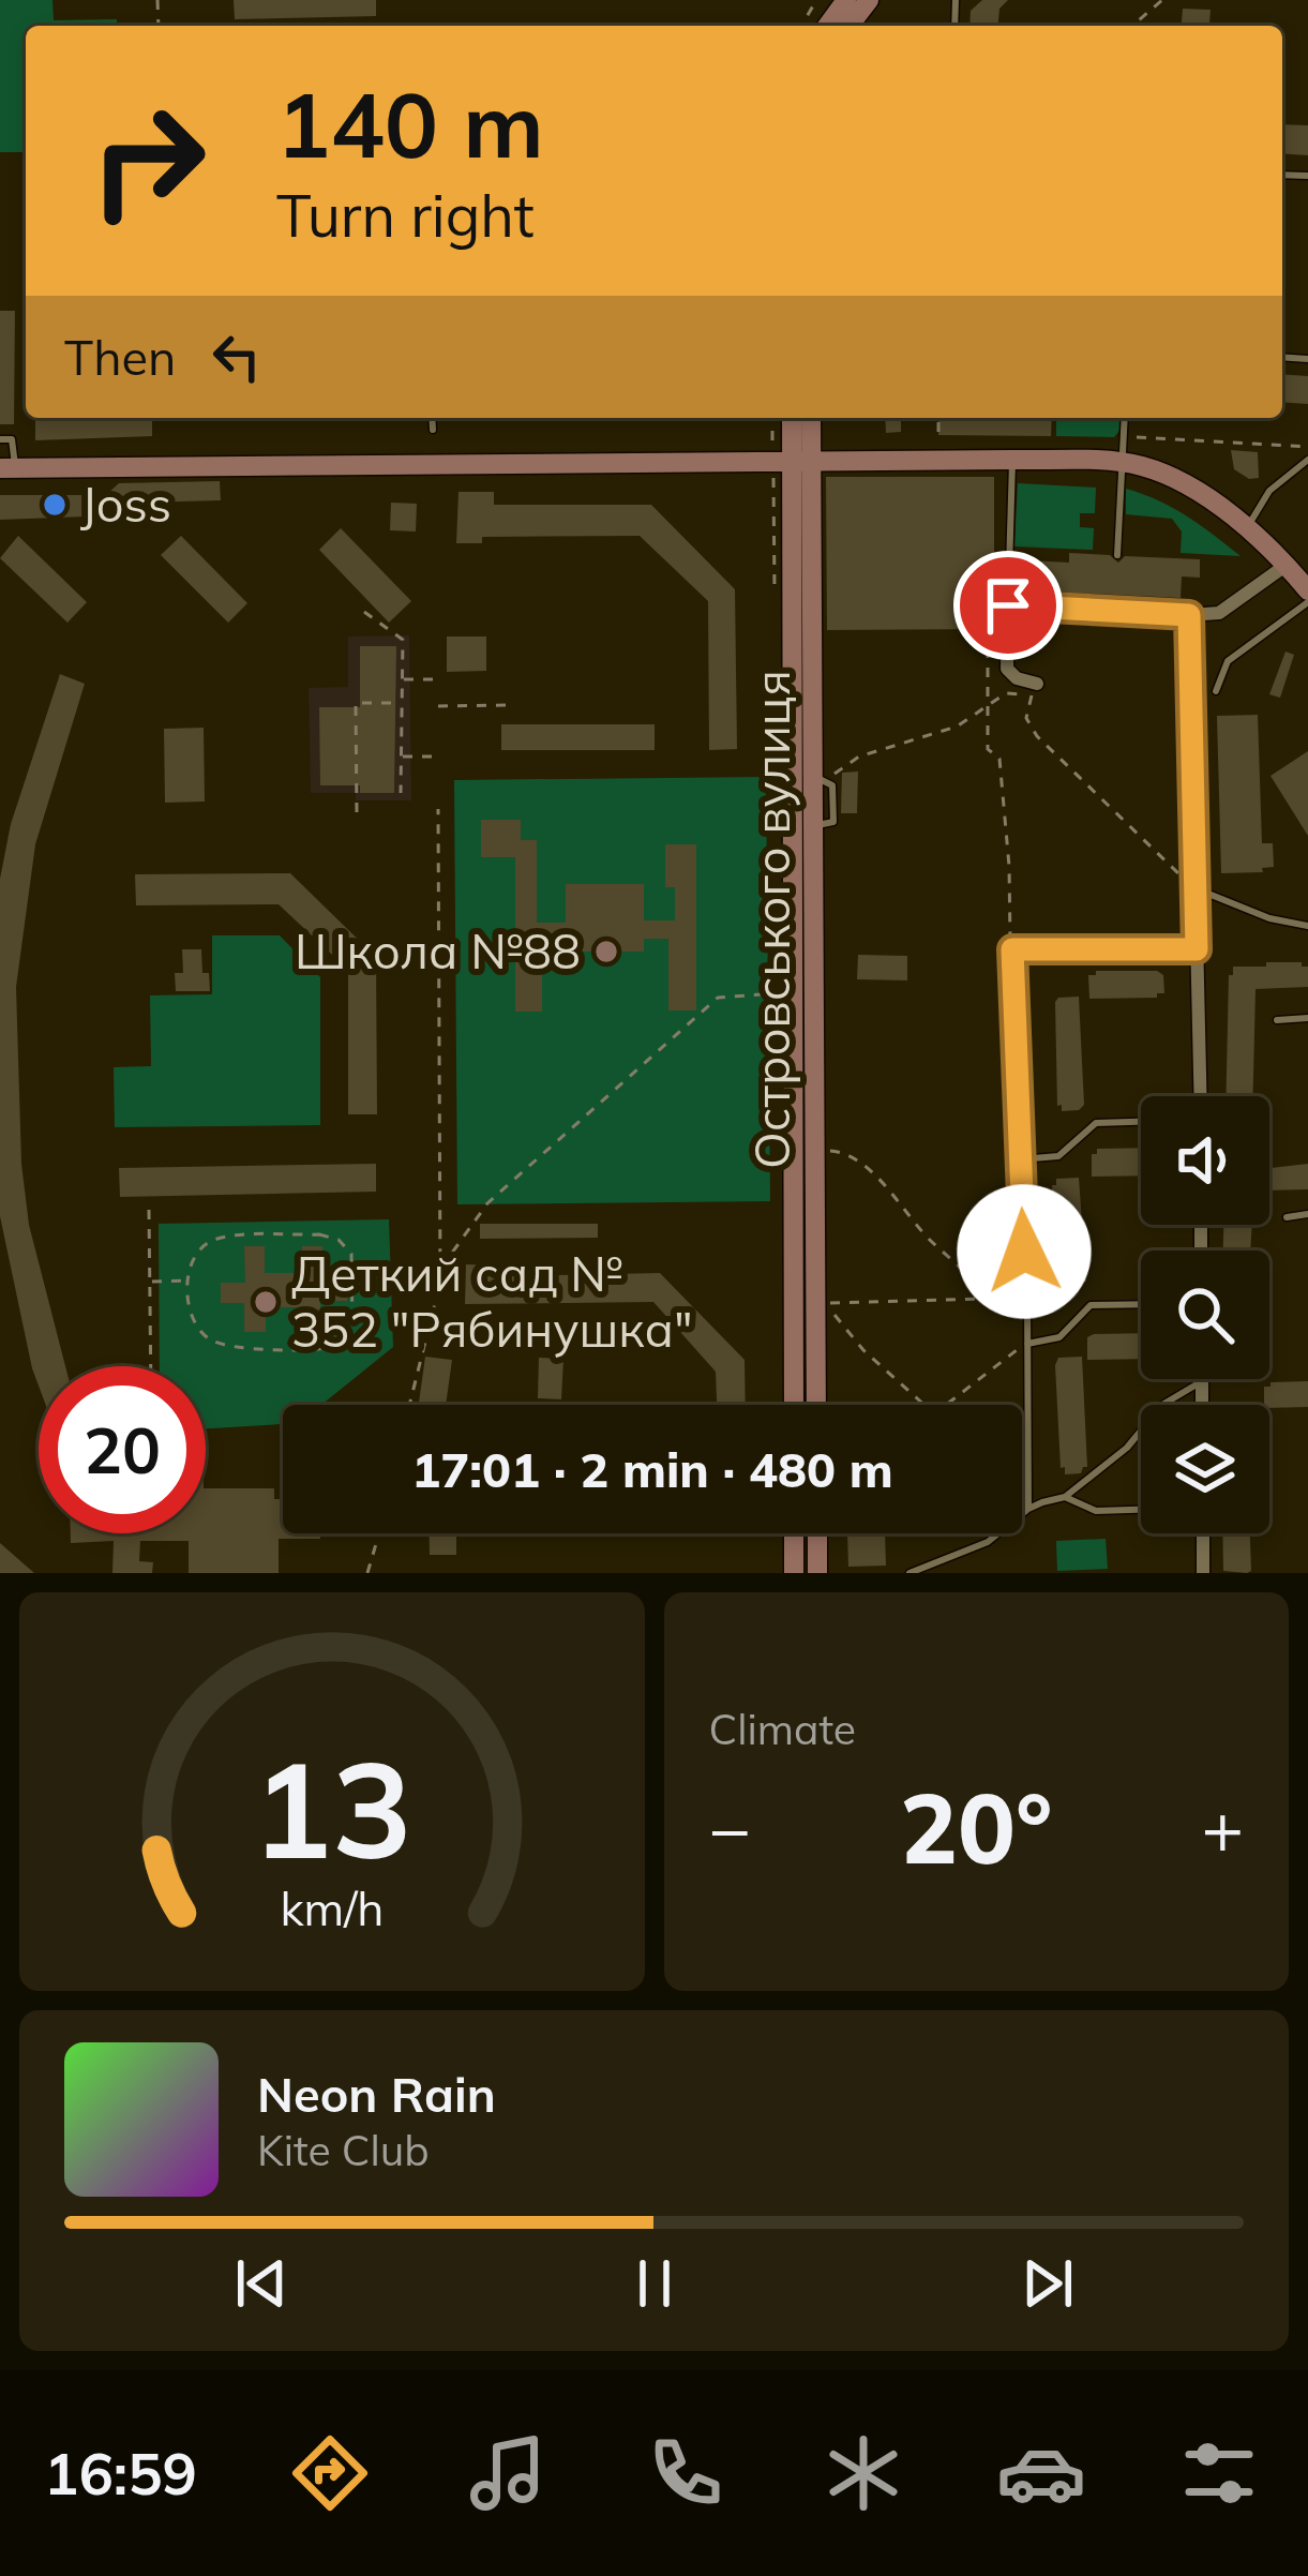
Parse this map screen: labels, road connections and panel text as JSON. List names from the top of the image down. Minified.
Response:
{"streets":{"street":["Островського вулиця"]},"places":["Joss","Школа №88","Деткий сад № 352 \"Рябинушка\""],"page":{"turn":["140 m","Turn right"],"then":"Then","limit":"20","trip":"17:01 · 2 min · 480 m","tile":"Climate","heat":["−","20°","+"],"song":["Neon Rain","Kite Club"],"tabs":"16:59","gauge":["13","km/h"]}}
